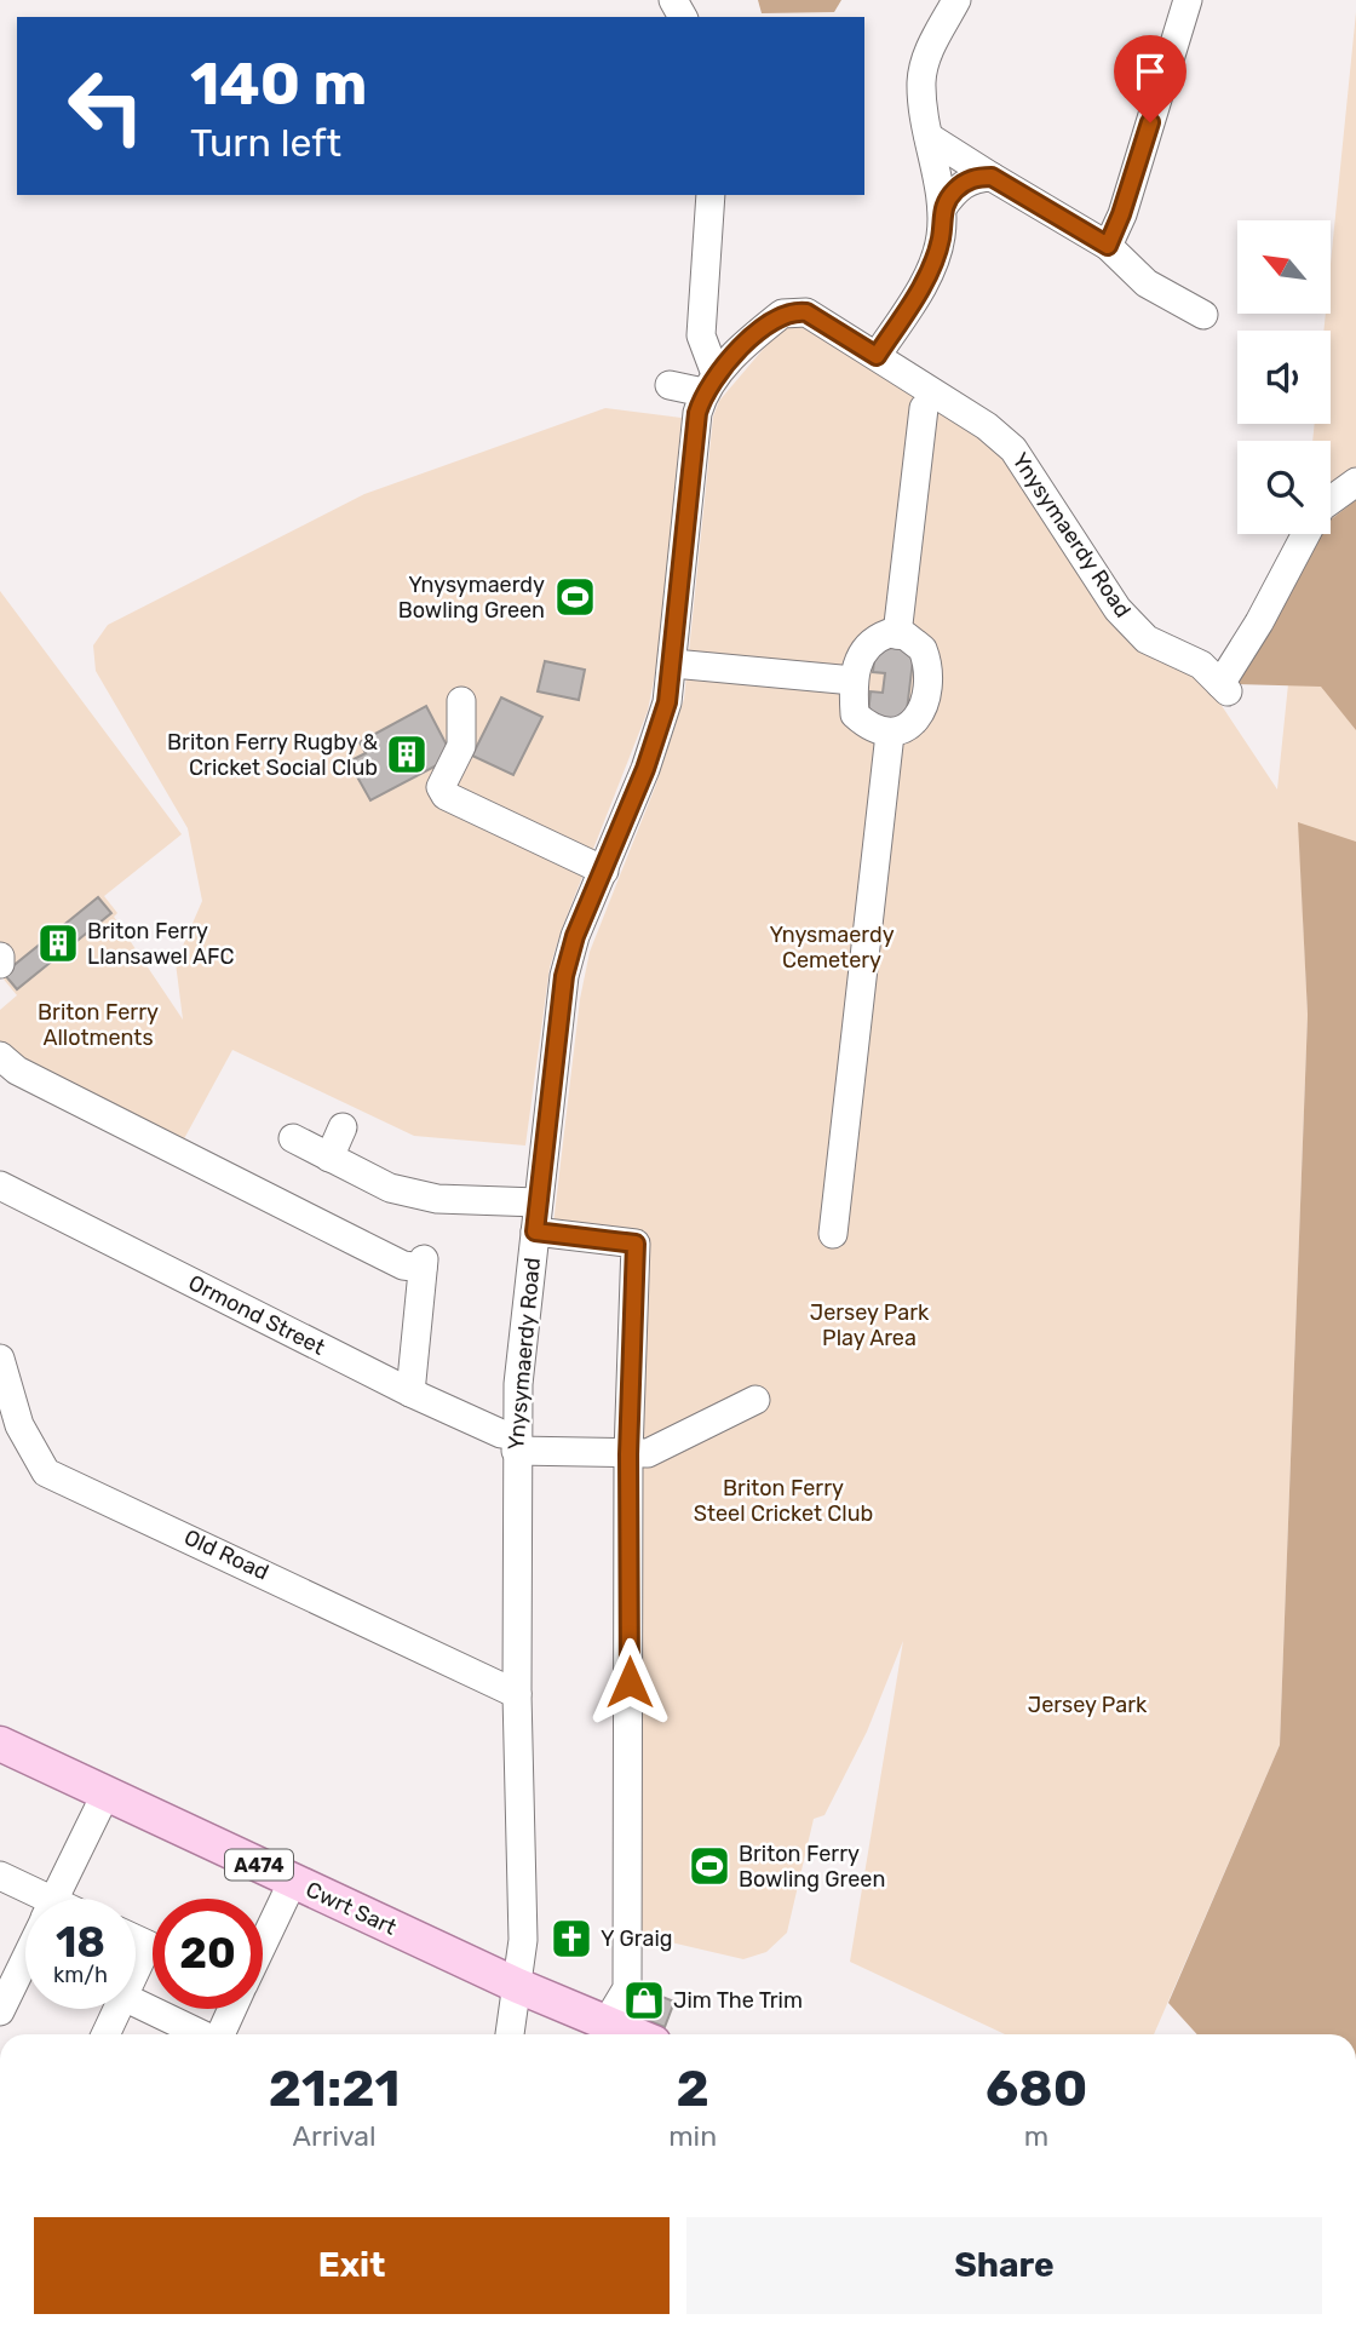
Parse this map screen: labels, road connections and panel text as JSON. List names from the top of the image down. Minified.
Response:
{"streets":{"main road":["A474","Cwrt Sart"],"street":["Ynysymaerdy Road","Ormond Street","Old Road"]},"crossings":[["Ynysymaerdy Road","Ormond Street"],["Ynysymaerdy Road","Old Road"],["Ynysymaerdy Road","A474"],["Ynysymaerdy Road","Cwrt Sart"],["A474","Cwrt Sart"]],"parks":["Ynysmaerdy Cemetery","Briton Ferry Allotments","Jersey Park Play Area","Briton Ferry Steel Cricket Club","Jersey Park"],"places":{"sports":["Ynysymaerdy Bowling Green","Briton Ferry Bowling Green"],"building":["Briton Ferry Rugby & Cricket Social Club","Briton Ferry Llansawel AFC"],"church":["Y Graig"],"shop":["Jim The Trim"]},"north":"top left","page":{"turn":["140 m","Turn left"],"speed":"18 km/h","limit":"20","eta":["21:21","Arrival","2","min","680","m"],"buttons":["Exit","Share"]}}
